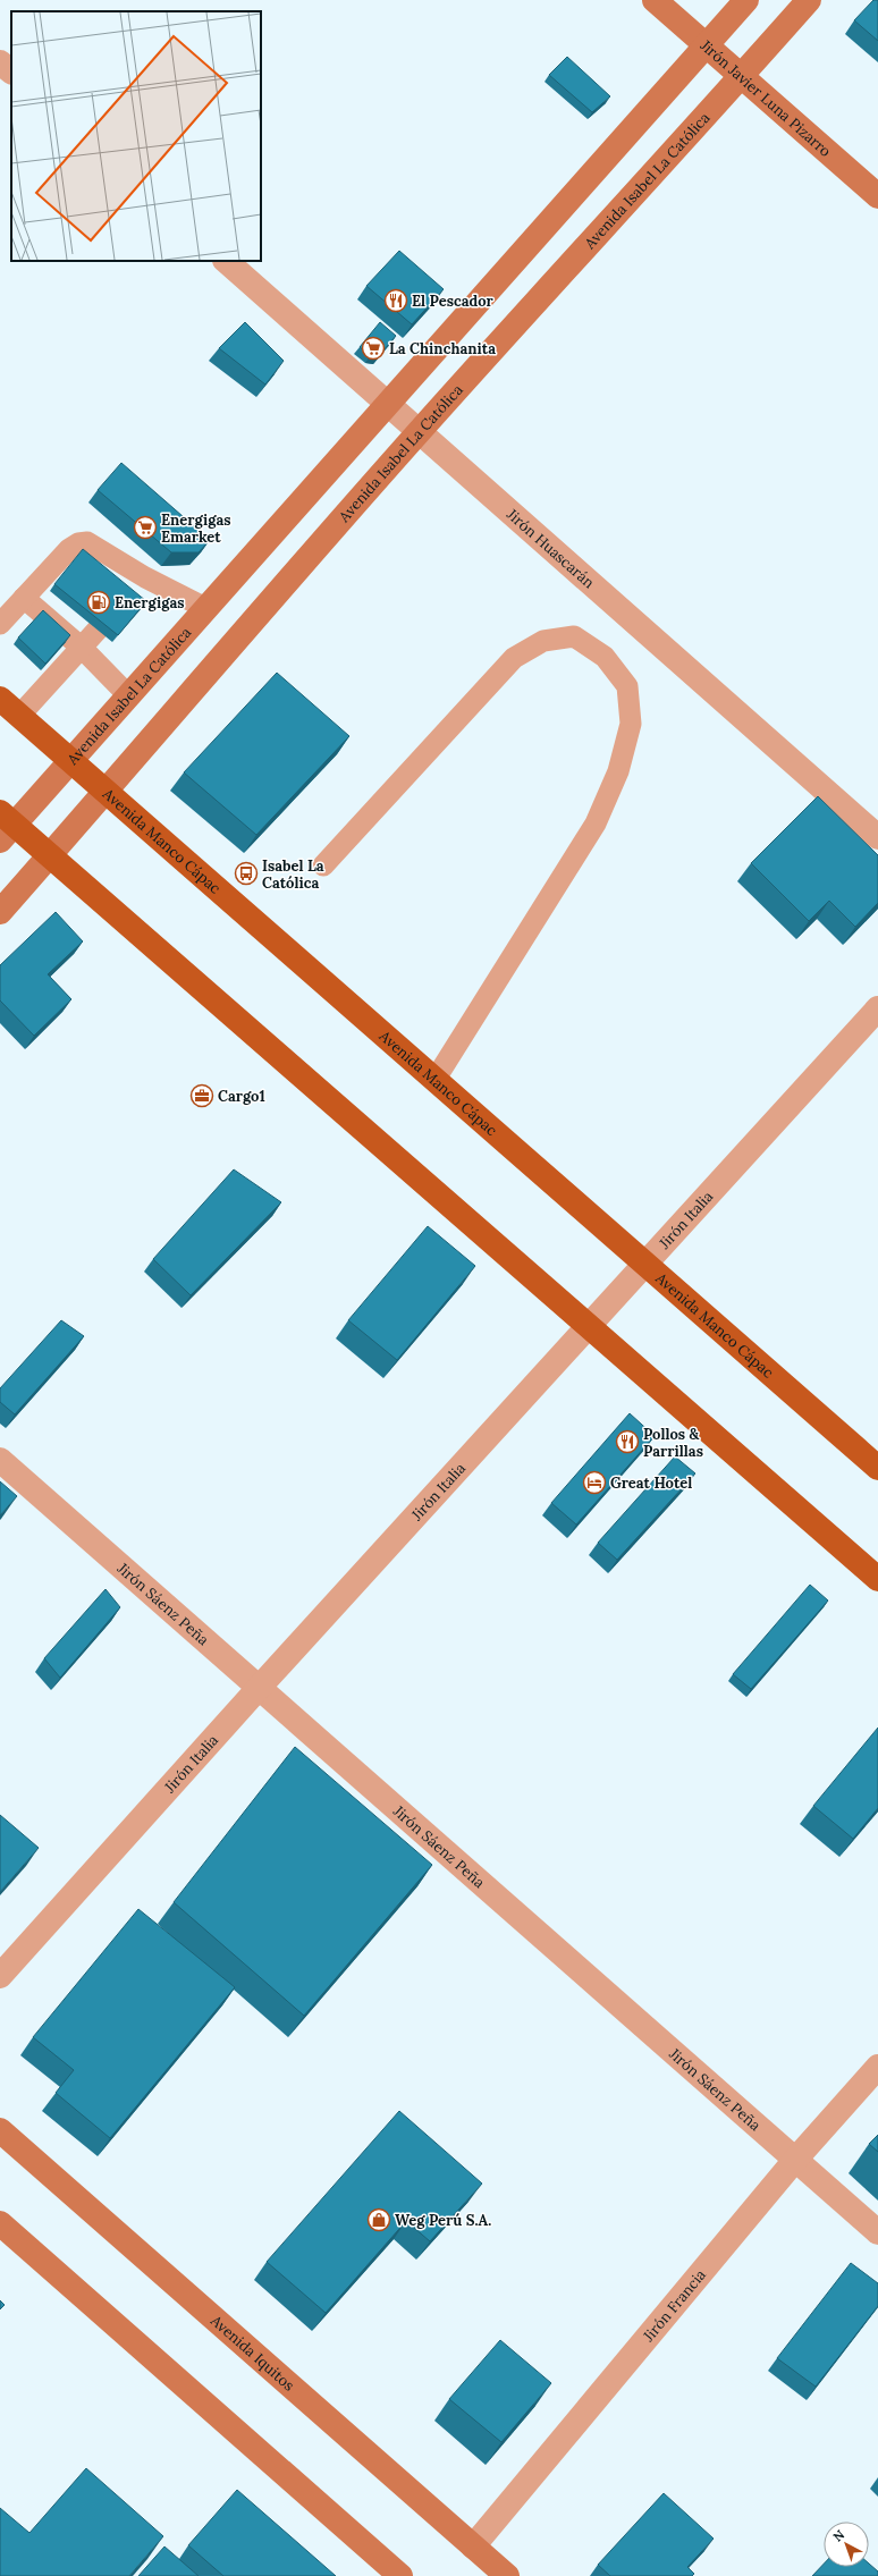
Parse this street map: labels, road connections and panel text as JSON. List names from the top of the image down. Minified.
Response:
{"streets":{"main road":["Avenida Manco Cápac"],"street":["Jirón Javier Luna Pizarro","Avenida Isabel La Católica","Jirón Huascarán","Jirón Italia","Jirón Sáenz Peña","Jirón Francia","Avenida Iquitos"]},"crossings":[["Jirón Javier Luna Pizarro","Avenida Isabel La Católica"],["Avenida Isabel La Católica","Jirón Huascarán"],["Avenida Isabel La Católica","Avenida Manco Cápac"],["Avenida Manco Cápac","Jirón Italia"],["Jirón Italia","Jirón Sáenz Peña"],["Jirón Sáenz Peña","Jirón Francia"],["Jirón Francia","Avenida Iquitos"]],"places":{"restaurant":["El Pescador","Pollos & Parrillas"],"supermarket":["La Chinchanita","Energigas Emarket"],"fuel station":["Energigas"],"bus stop":["Isabel La Católica"],"office":["Cargo1"],"hotel":["Great Hotel"],"shop":["Weg Perú S.A."]},"north":"top left"}
